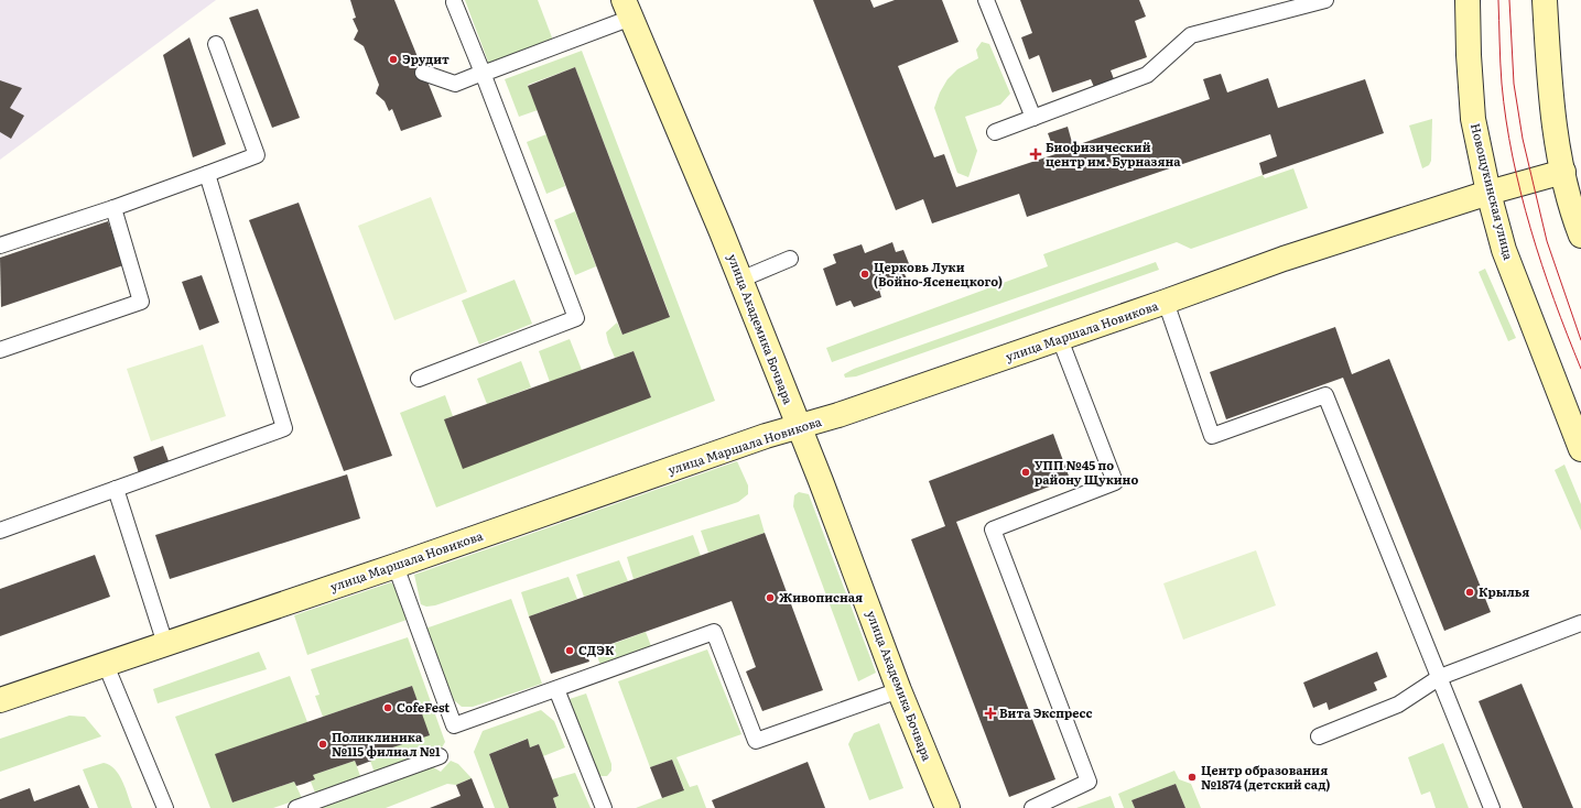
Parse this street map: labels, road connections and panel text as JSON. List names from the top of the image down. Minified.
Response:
{"streets":{"street":["Новощукинская улица","улица Академика Бочвара","улица Маршала Новикова"]},"crossings":[["Новощукинская улица","улица Маршала Новикова"],["улица Академика Бочвара","улица Маршала Новикова"]],"places":{"other":["Эрудит","Церковь Луки (Войно-Ясенецкого)","УПП №45 по району Щукино","Крылья","Живописная","СДЭК","CofeFest","Поликлиника №115 филиал №1","Центр образования №1874 (детский сад)"],"health":["Биофизический центр им. Бурназяна","Вита Экспресс"]}}
